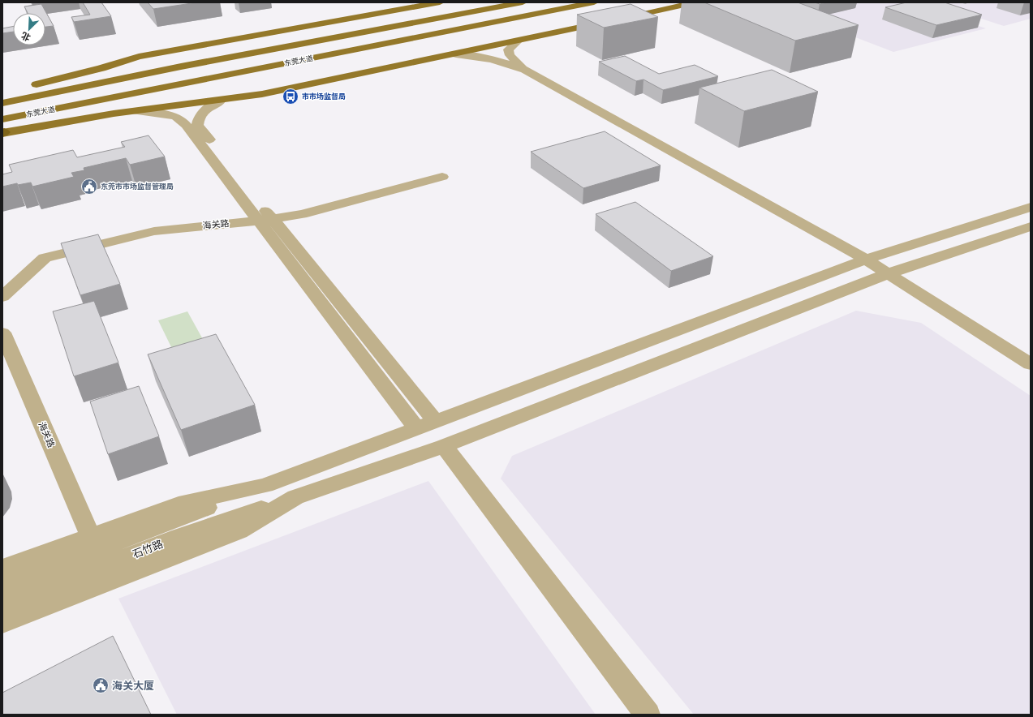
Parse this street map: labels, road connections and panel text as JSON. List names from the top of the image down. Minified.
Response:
{"streets":{"main road":["东莞大道"],"street":["海关路","石竹路"]},"places":{"bus stop":["市市场监督局"],"public building":["东莞市市场监督管理局","海关大厦"]},"north":"bottom left"}
